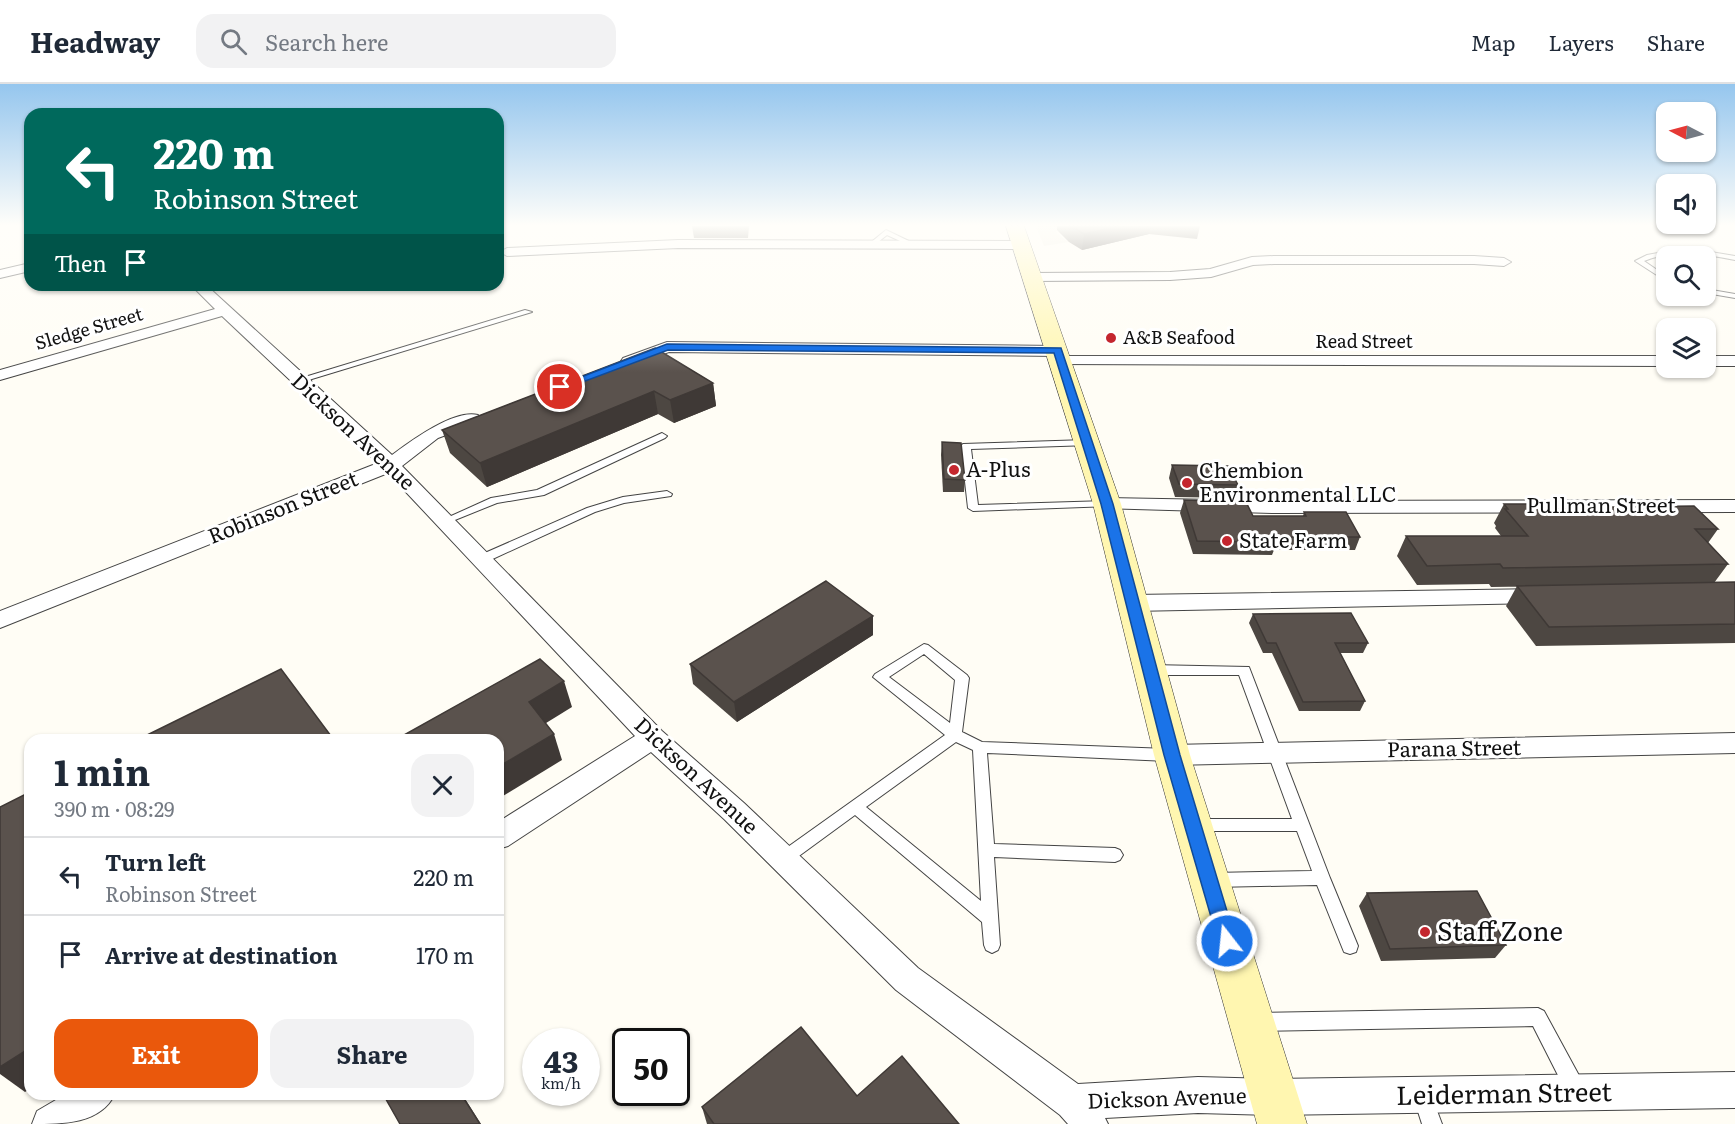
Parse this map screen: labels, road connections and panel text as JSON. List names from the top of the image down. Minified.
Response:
{"streets":{"street":["Sledge Street","Read Street","Dickson Avenue","Pullman Street","Robinson Street","Parana Street","Leiderman Street"]},"crossings":[["Sledge Street","Dickson Avenue"],["Dickson Avenue","Robinson Street"],["Dickson Avenue","Leiderman Street"]],"places":["A&B Seafood","A-Plus","Chembion Environmental LLC","State Farm","Staff Zone"],"north":"left","page":{"header":"Headway","search":"Search here","nav":["Map","Layers","Share"],"turn":["220 m","Robinson Street"],"then":"Then","heading":["1 min","390 m · 08:29"],"list":[{"name":"Turn left","note":"Robinson Street","value":"220 m"},{"name":"Arrive at destination","value":"170 m"}],"buttons":["Exit","Share"],"speed":"43 km/h","limit":"50"}}
